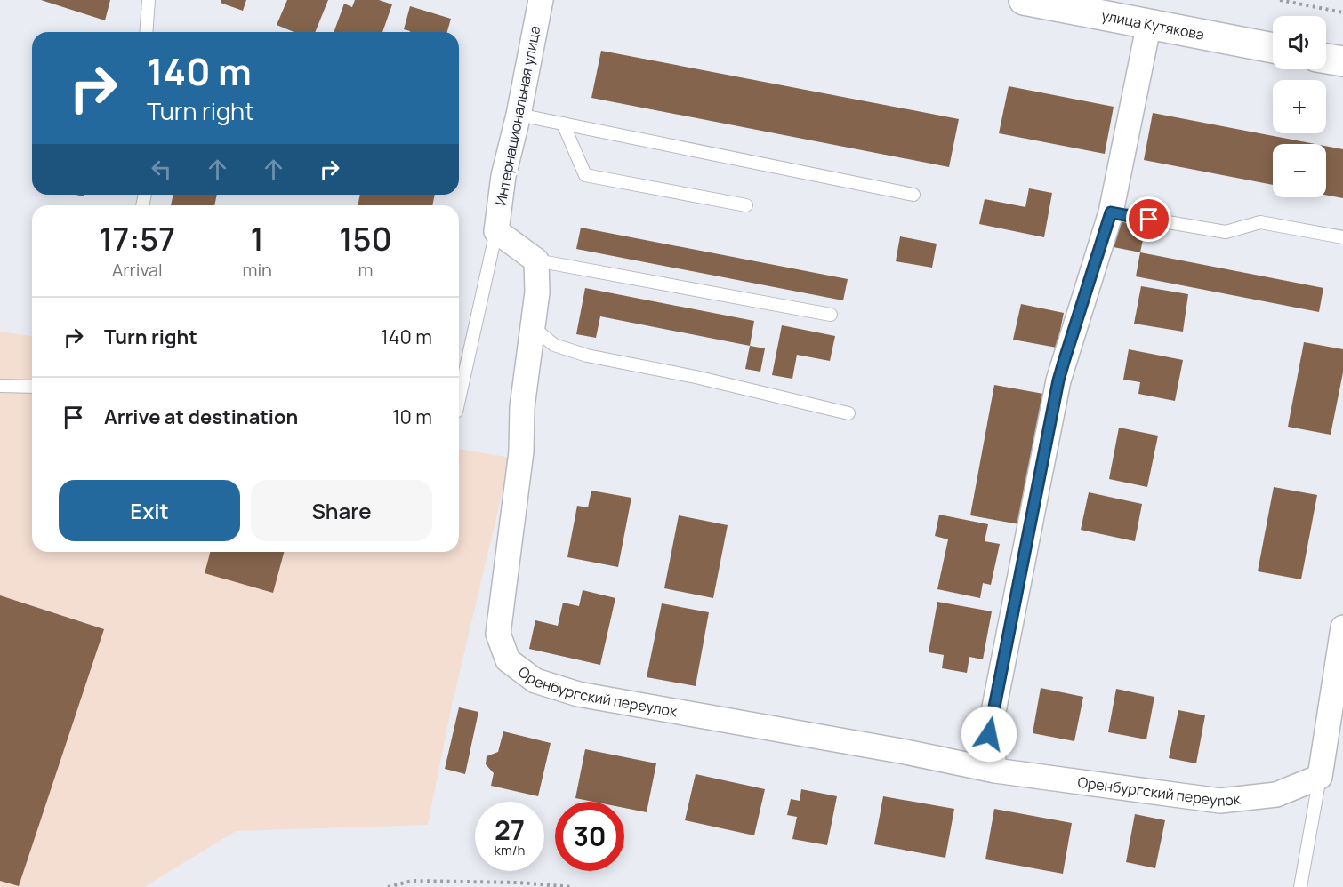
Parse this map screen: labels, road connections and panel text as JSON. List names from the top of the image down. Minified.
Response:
{"streets":{"main road":["улица Кутякова"],"street":["Интернациональная улица","Оренбургский переулок"]},"page":{"map_buttons":["+","−"],"turn":["140 m","Turn right"],"eta":["17:57","Arrival","1","min","150","m"],"list":[{"name":"Turn right","value":"140 m"},{"name":"Arrive at destination","value":"10 m"}],"buttons":["Exit","Share"],"speed":"27 km/h","limit":"30"}}
